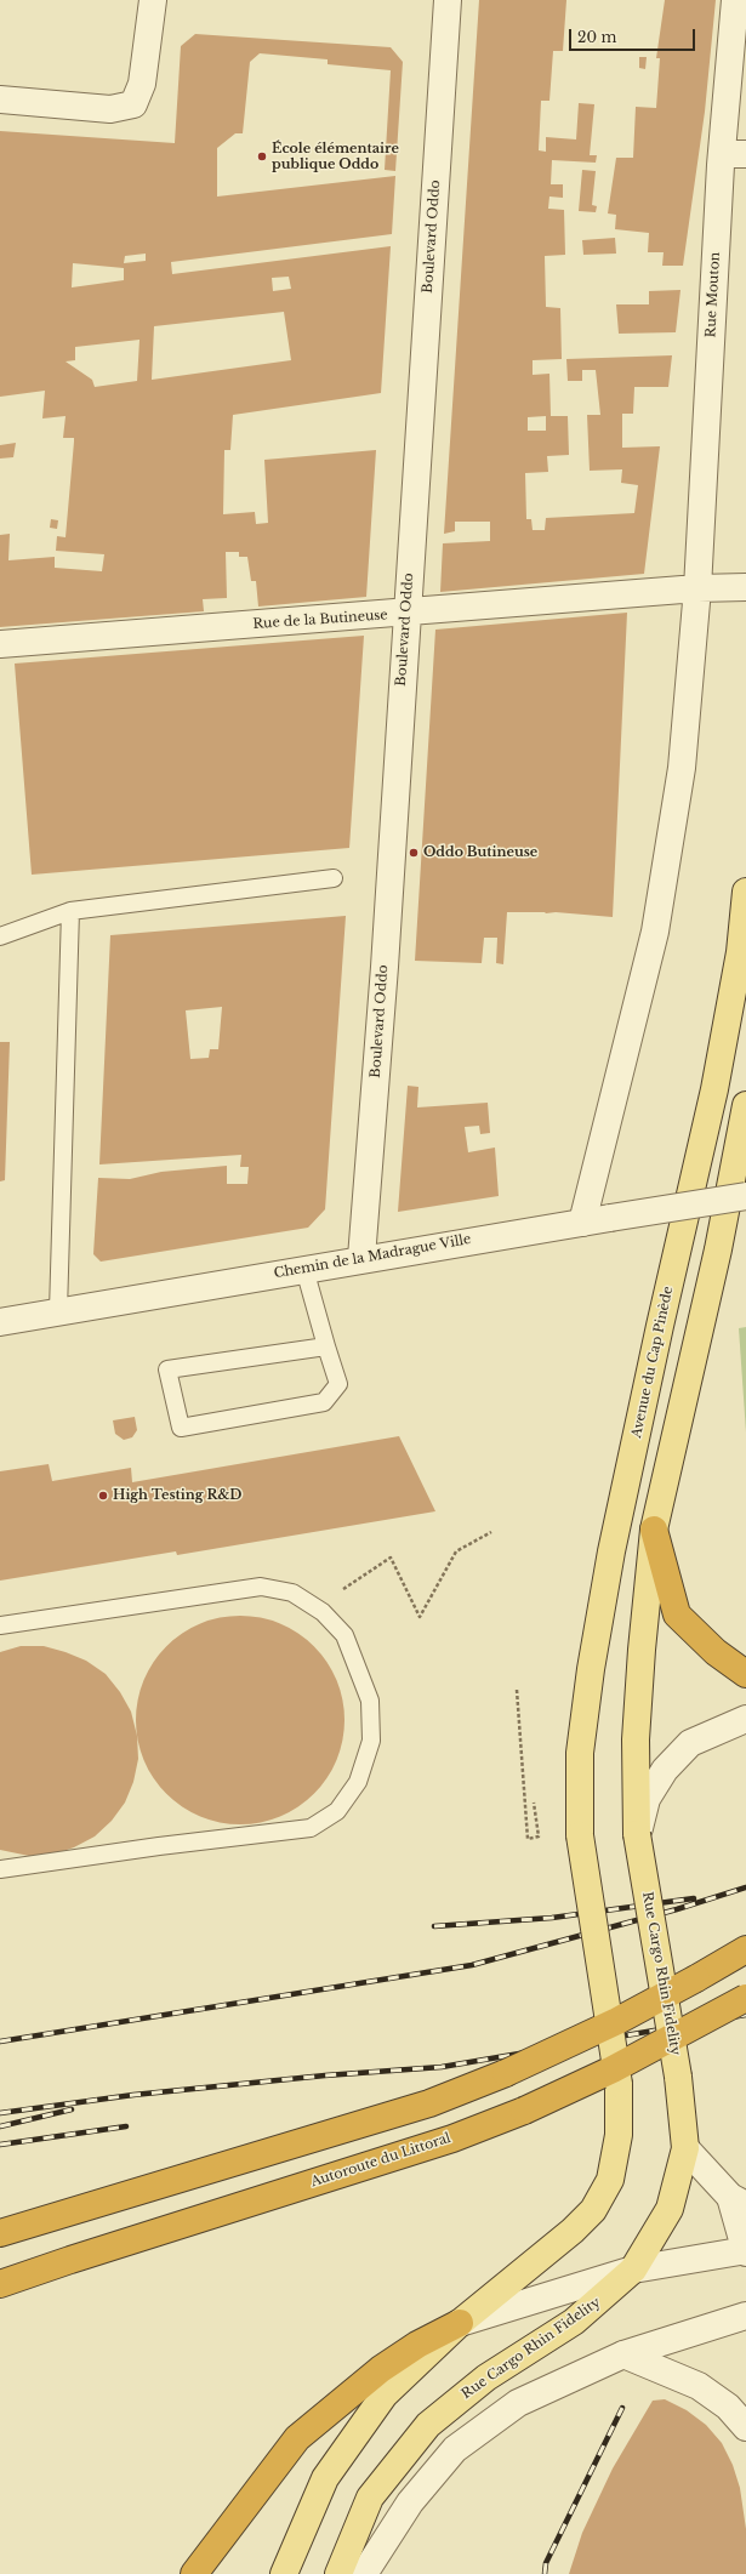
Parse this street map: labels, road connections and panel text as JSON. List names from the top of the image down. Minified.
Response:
{"streets":{"highway":["Autoroute du Littoral"],"main road":["Avenue du Cap Pinède","Rue Cargo Rhin Fidelity"],"street":["Boulevard Oddo","Rue Mouton","Rue de la Butineuse","Chemin de la Madrague Ville"]},"crossings":[["Boulevard Oddo","Rue de la Butineuse"],["Boulevard Oddo","Chemin de la Madrague Ville"],["Rue Mouton","Rue de la Butineuse"],["Rue Mouton","Chemin de la Madrague Ville"],["Avenue du Cap Pinède","Rue Cargo Rhin Fidelity"]],"places":["École élémentaire publique Oddo","Oddo Butineuse","High Testing R&D"],"scale_bar":"20 m"}
